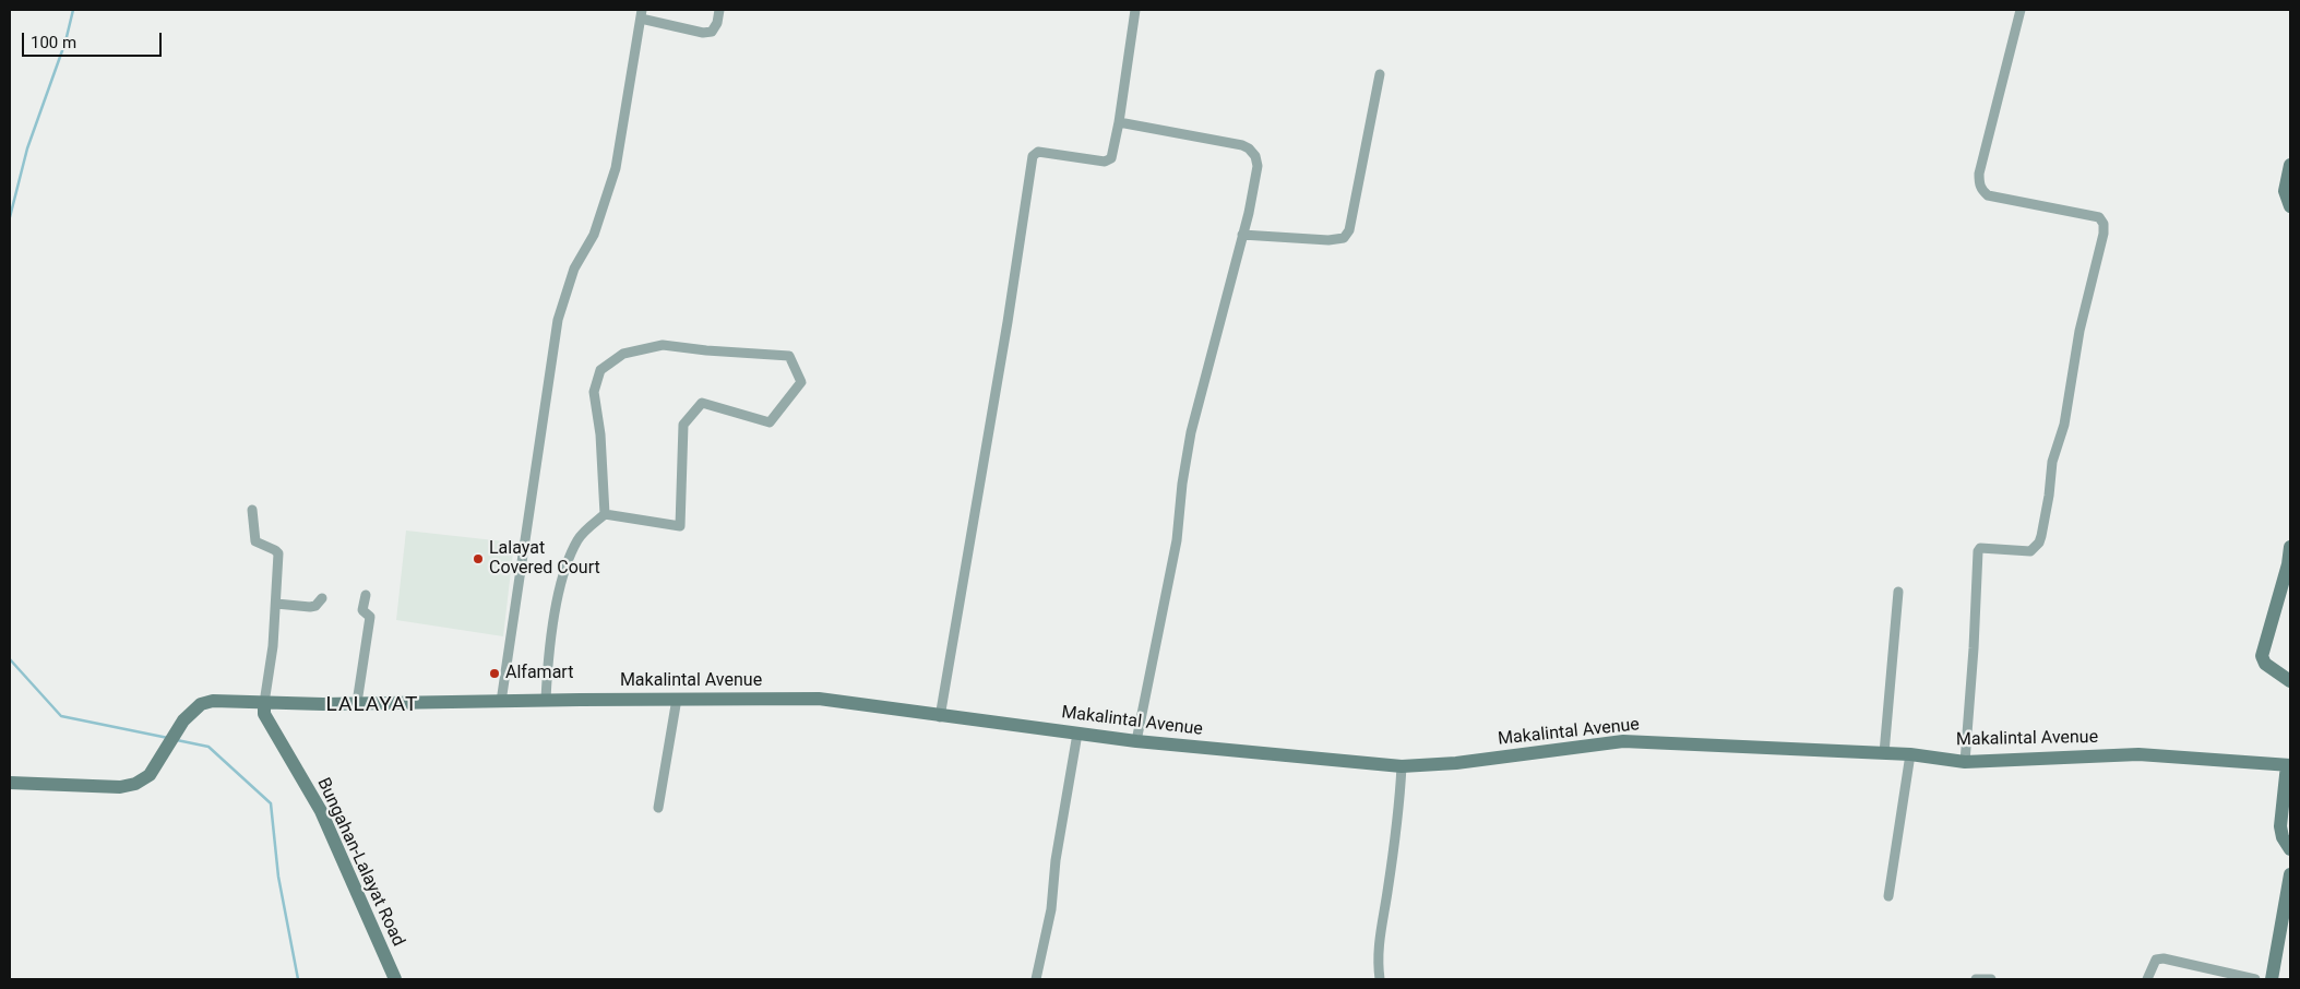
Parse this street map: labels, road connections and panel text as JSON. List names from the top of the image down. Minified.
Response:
{"streets":{"main road":["Makalintal Avenue","Bungahan-Lalayat Road"]},"crossings":[["Makalintal Avenue","Bungahan-Lalayat Road"]],"districts":["LALAYAT"],"places":["Lalayat Covered Court","Alfamart"],"scale_bar":"100 m"}
